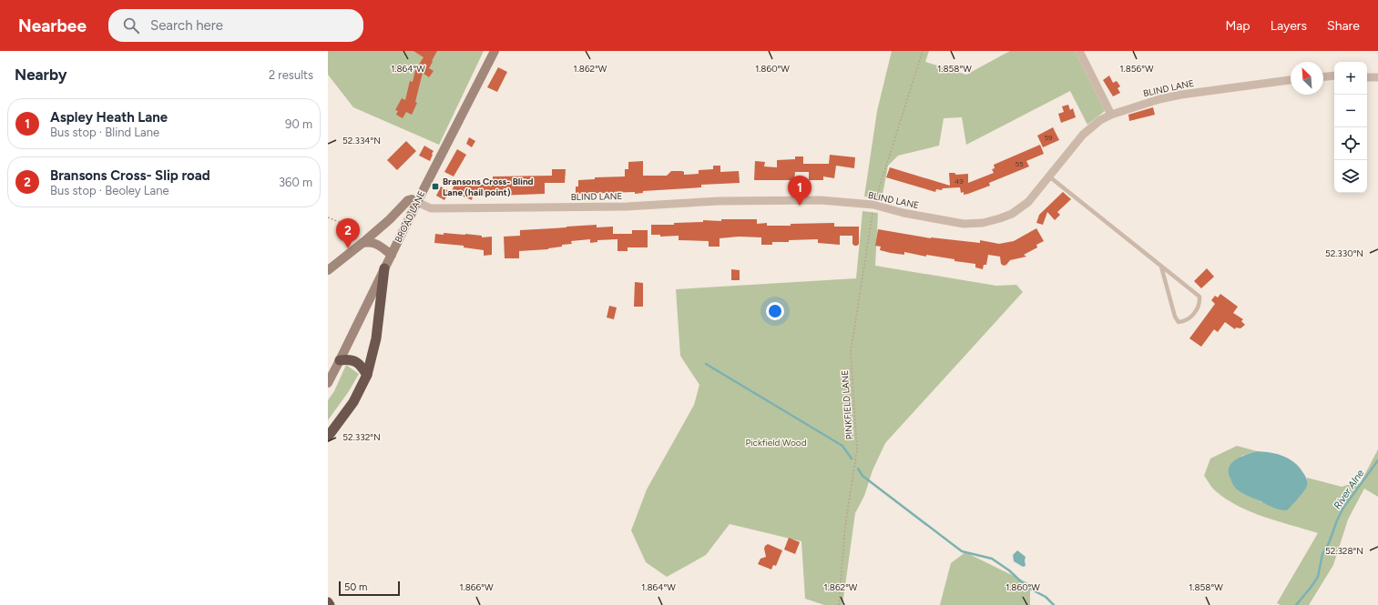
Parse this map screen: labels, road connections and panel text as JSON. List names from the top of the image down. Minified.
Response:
{"streets":{"main road":["BROAD LANE"],"street":["BLIND LANE"],"path":["PINKFIELD LANE"]},"crossings":[["BLIND LANE","BROAD LANE"],["BLIND LANE","PINKFIELD LANE"]],"water":["River Alne"],"parks":["Pickfield Wood"],"places":{"transit":["Bransons Cross- Blind Lane (hail point)"]},"house_numbers":["59","55","49"],"scale_bar":"50 m","north":"top left","page":{"header":"Nearbee","search":"Search here","nav":["Map","Layers","Share"],"heading":["Nearby","2 results"],"map_buttons":["+","−"],"list":[{"mark":"1","name":"Aspley Heath Lane","note":"Bus stop · Blind Lane","value":"90 m"},{"mark":"2","name":"Bransons Cross- Slip road","note":"Bus stop · Beoley Lane","value":"360 m"}],"pins":["1","2"],"scale":"50 m"},"coordinates":["1.856°W","1.864°W","1.862°W","1.860°W","1.858°W","52.334°N","52.330°N","52.332°N","52.328°N","1.866°W"]}
